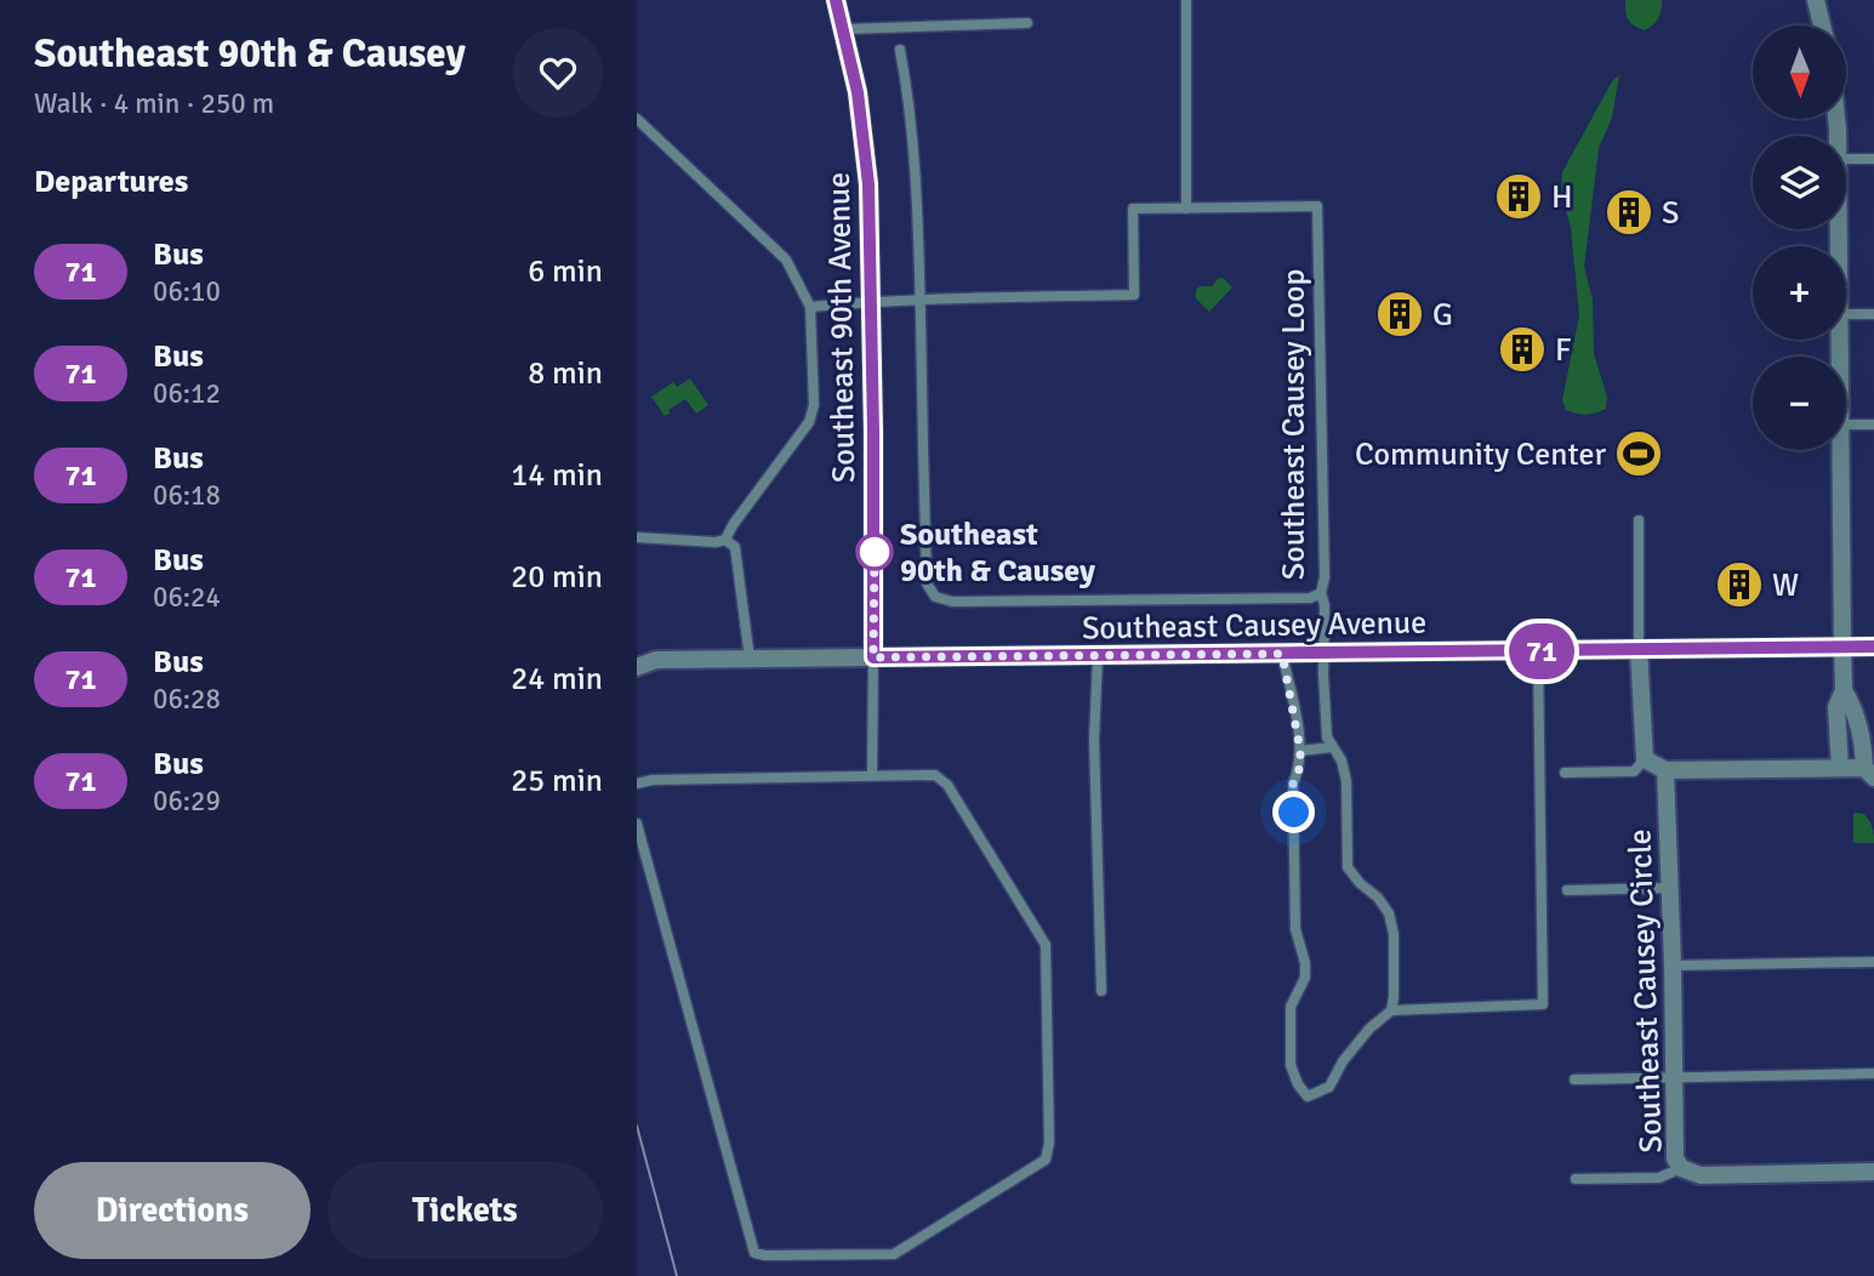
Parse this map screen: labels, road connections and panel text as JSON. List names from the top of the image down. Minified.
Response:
{"streets":{"street":["Southeast 90th Avenue","Southeast Causey Avenue","Southeast Causey Circle"],"lane":["Southeast Causey Loop"]},"crossings":[["Southeast 90th Avenue","Southeast Causey Loop"],["Southeast 90th Avenue","Southeast Causey Avenue"]],"places":{"building":["H","S","G","F","W"],"sports":["Community Center"],"other":["Southeast 90th & Causey"]},"lines":["bus line 71"],"north":"bottom","page":{"heading":[["Southeast 90th & Causey","Walk · 4 min · 250 m"],"Departures"],"on_map":"71","map_buttons":["+","−"],"list":[{"mark":"71","name":"Bus","note":"06:10","value":"6 min"},{"mark":"71","name":"Bus","note":"06:12","value":"8 min"},{"mark":"71","name":"Bus","note":"06:18","value":"14 min"},{"mark":"71","name":"Bus","note":"06:24","value":"20 min"},{"mark":"71","name":"Bus","note":"06:28","value":"24 min"},{"mark":"71","name":"Bus","note":"06:29","value":"25 min"}],"buttons":["Directions","Tickets"]}}
